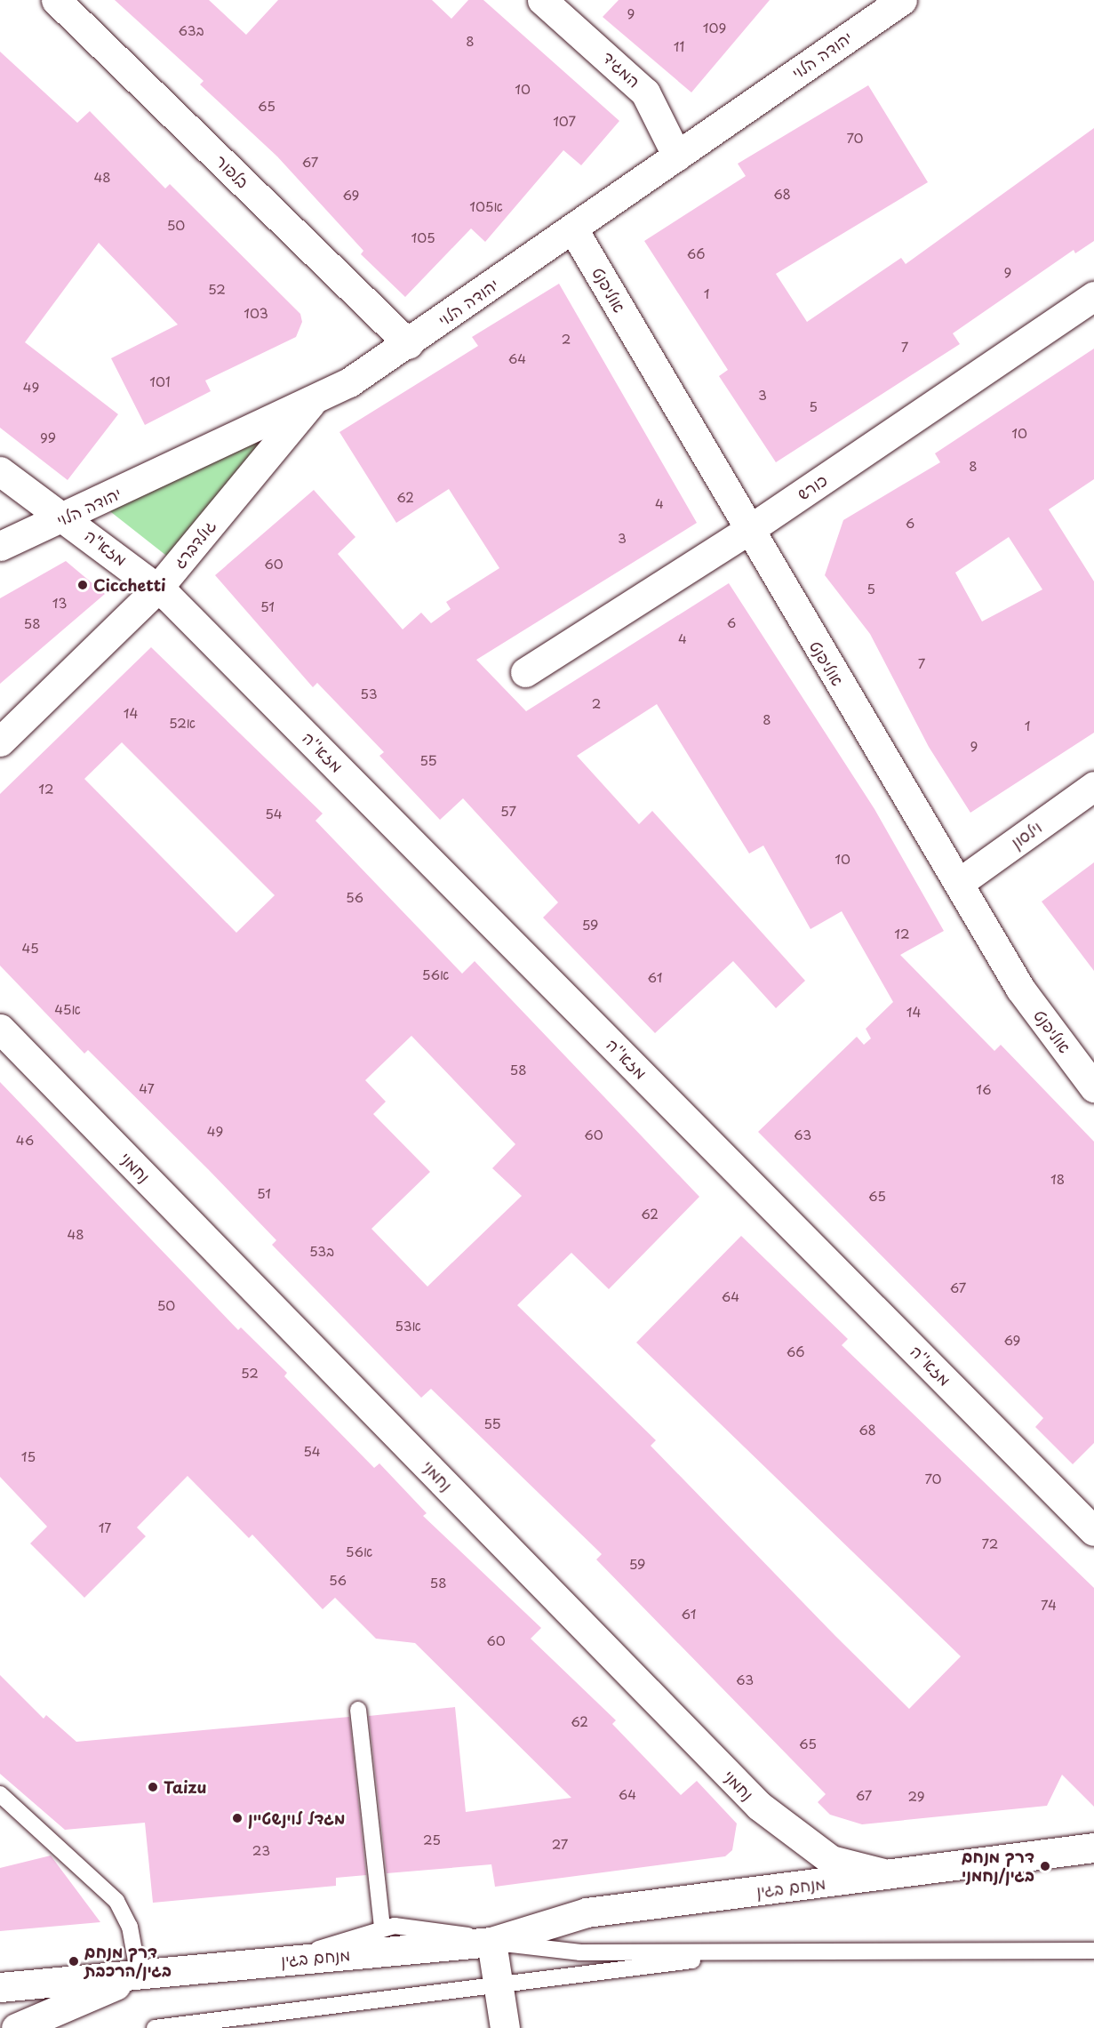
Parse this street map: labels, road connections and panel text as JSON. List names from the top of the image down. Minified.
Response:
{"streets":{"street":["יהודה הלוי","המגיד","בלפור","אוליפנט","כורש","גולדברג","מזא\"ה","מזא''ה","וילסון","נחמני","מנחם בגין"]},"crossings":[["יהודה הלוי","המגיד"],["יהודה הלוי","בלפור"],["יהודה הלוי","אוליפנט"],["יהודה הלוי","גולדברג"],["יהודה הלוי","מזא\"ה"],["אוליפנט","כורש"],["אוליפנט","וילסון"],["גולדברג","מזא\"ה"],["גולדברג","מזא''ה"],["מזא\"ה","מזא''ה"],["נחמני","מנחם בגין"]],"places":["Cicchetti","Taizu","מגדל לוינשטיין","דרך מנחם בגין/נחמני","דרך מנחם בגין/הרכבת"],"house_numbers":["9","109","63ב","8","11","10","65","107","70","67","48","68","69","105א","50","105","66","9","52","1","103","2","7","64","101","49","3","5","10","99","8","62","4","6","3","60","5","13","51","6","58","4","7","53","2","14","8","52א","1","9","55","12","57","54","10","56","59","12","45","56א","61","45א","14","58","47","16","49","60","63","46","18","51","65","62","48","53ב","67","64","50","53א","69","66","52","55","68","54","15","70","17","72","56א","59","56","58","74","61","60","63","62","65","64","67","29","25","27","23"]}
